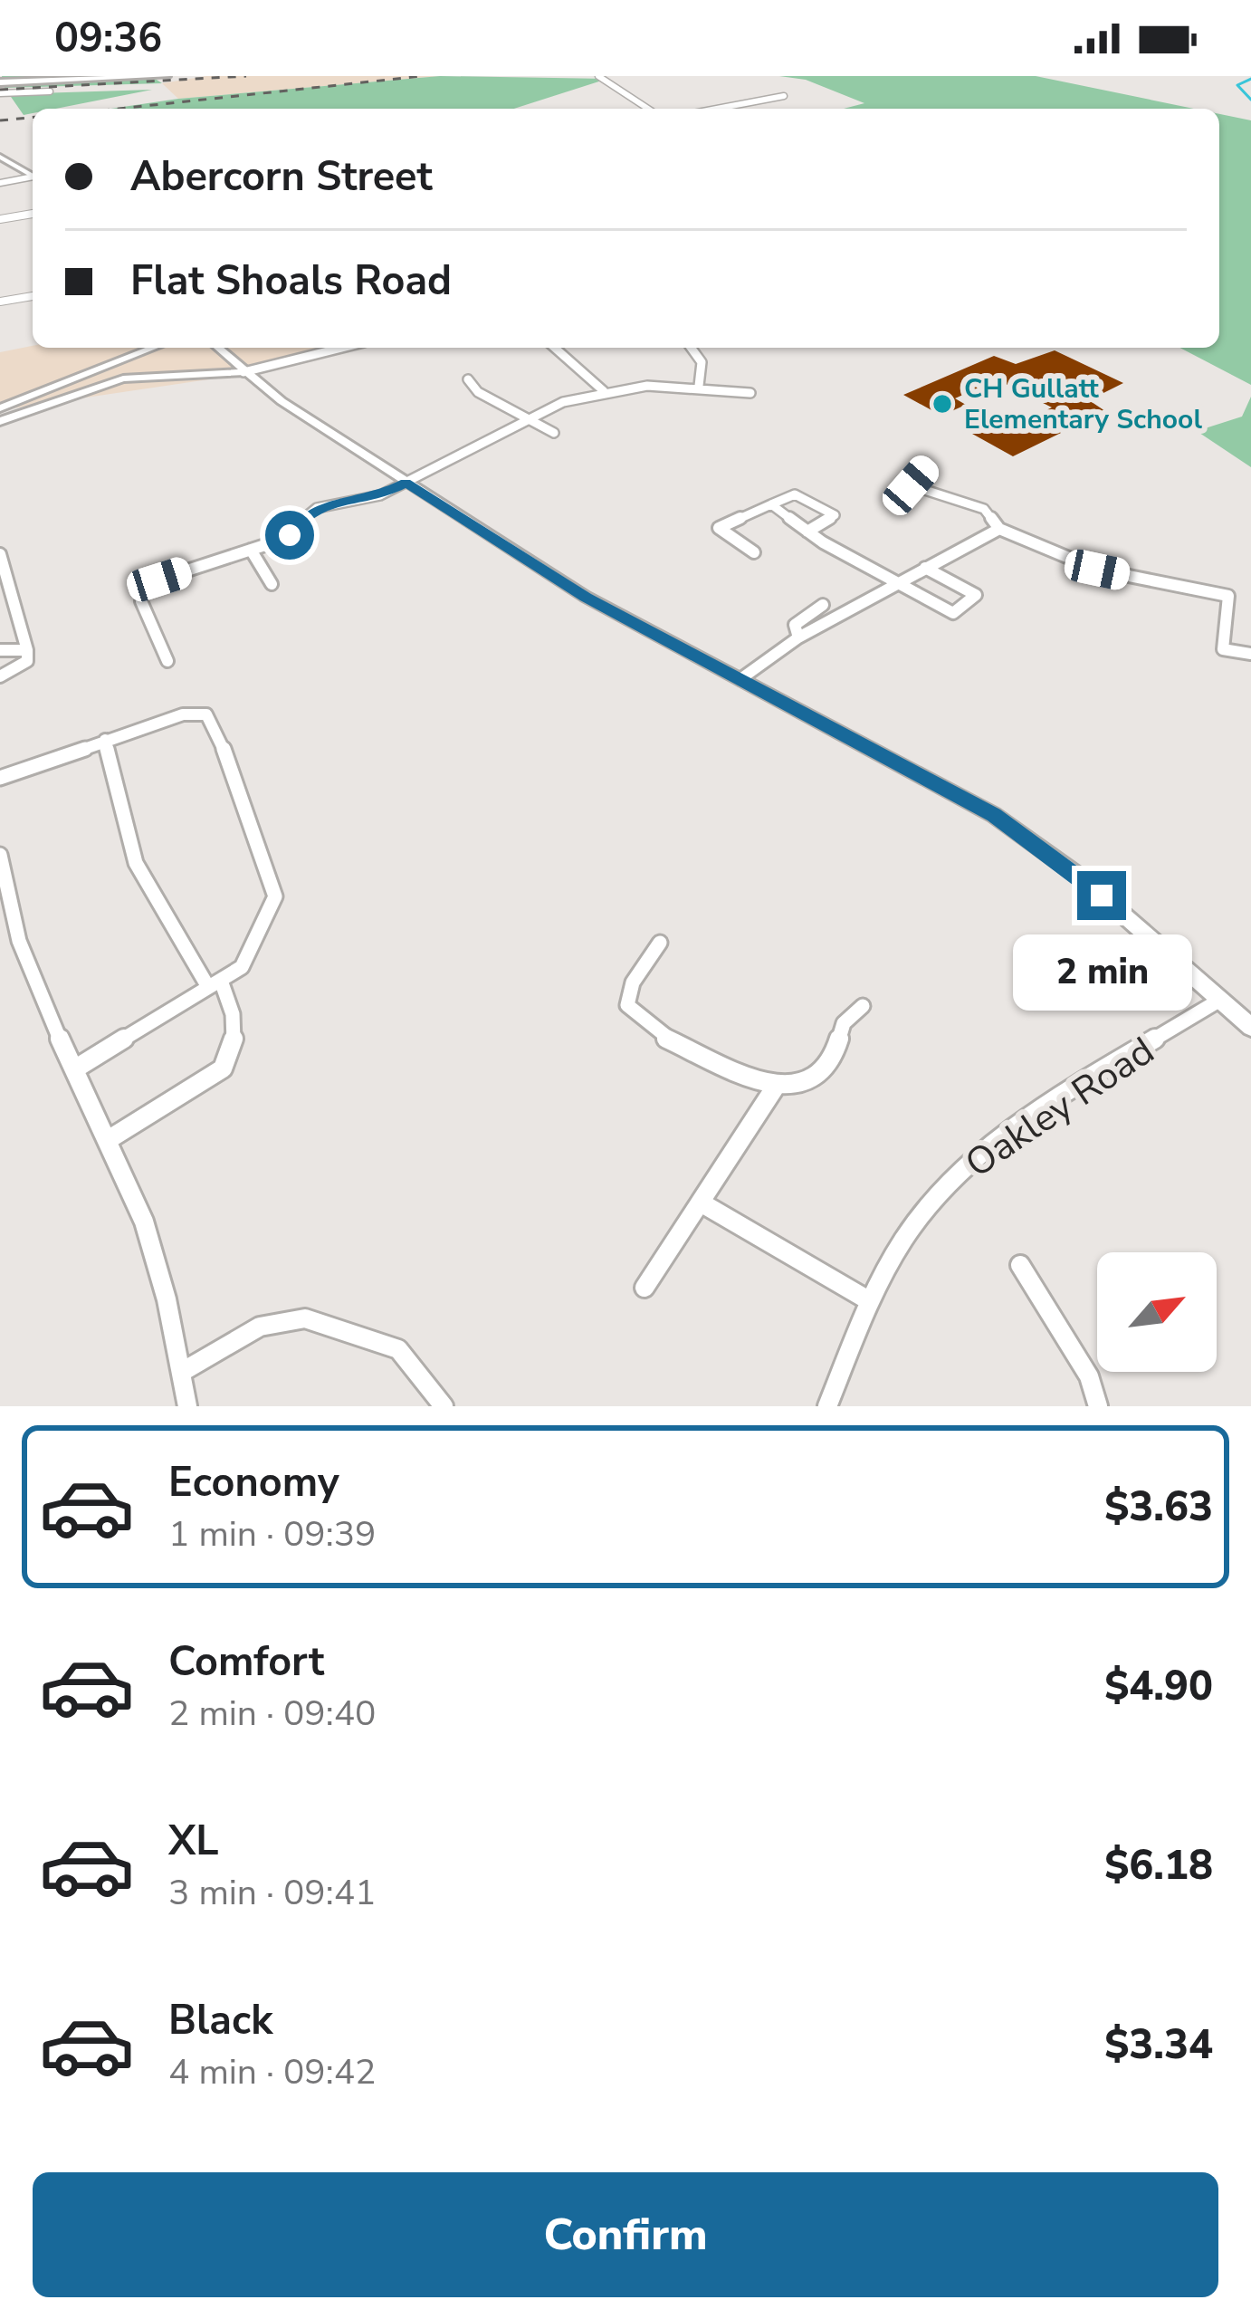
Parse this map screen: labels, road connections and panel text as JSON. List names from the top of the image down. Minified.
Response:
{"streets":{"street":["Oakley Road"]},"places":["CH Gullatt Elementary School"],"north":"top right","page":{"status":"09:36","banner":["Abercorn Street","Flat Shoals Road"],"bubble":"2 min","list":[{"name":"Economy","note":"1 min · 09:39","value":"$3.63"},{"name":"Comfort","note":"2 min · 09:40","value":"$4.90"},{"name":"XL","note":"3 min · 09:41","value":"$6.18"},{"name":"Black","note":"4 min · 09:42","value":"$3.34"}],"buttons":"Confirm"}}
